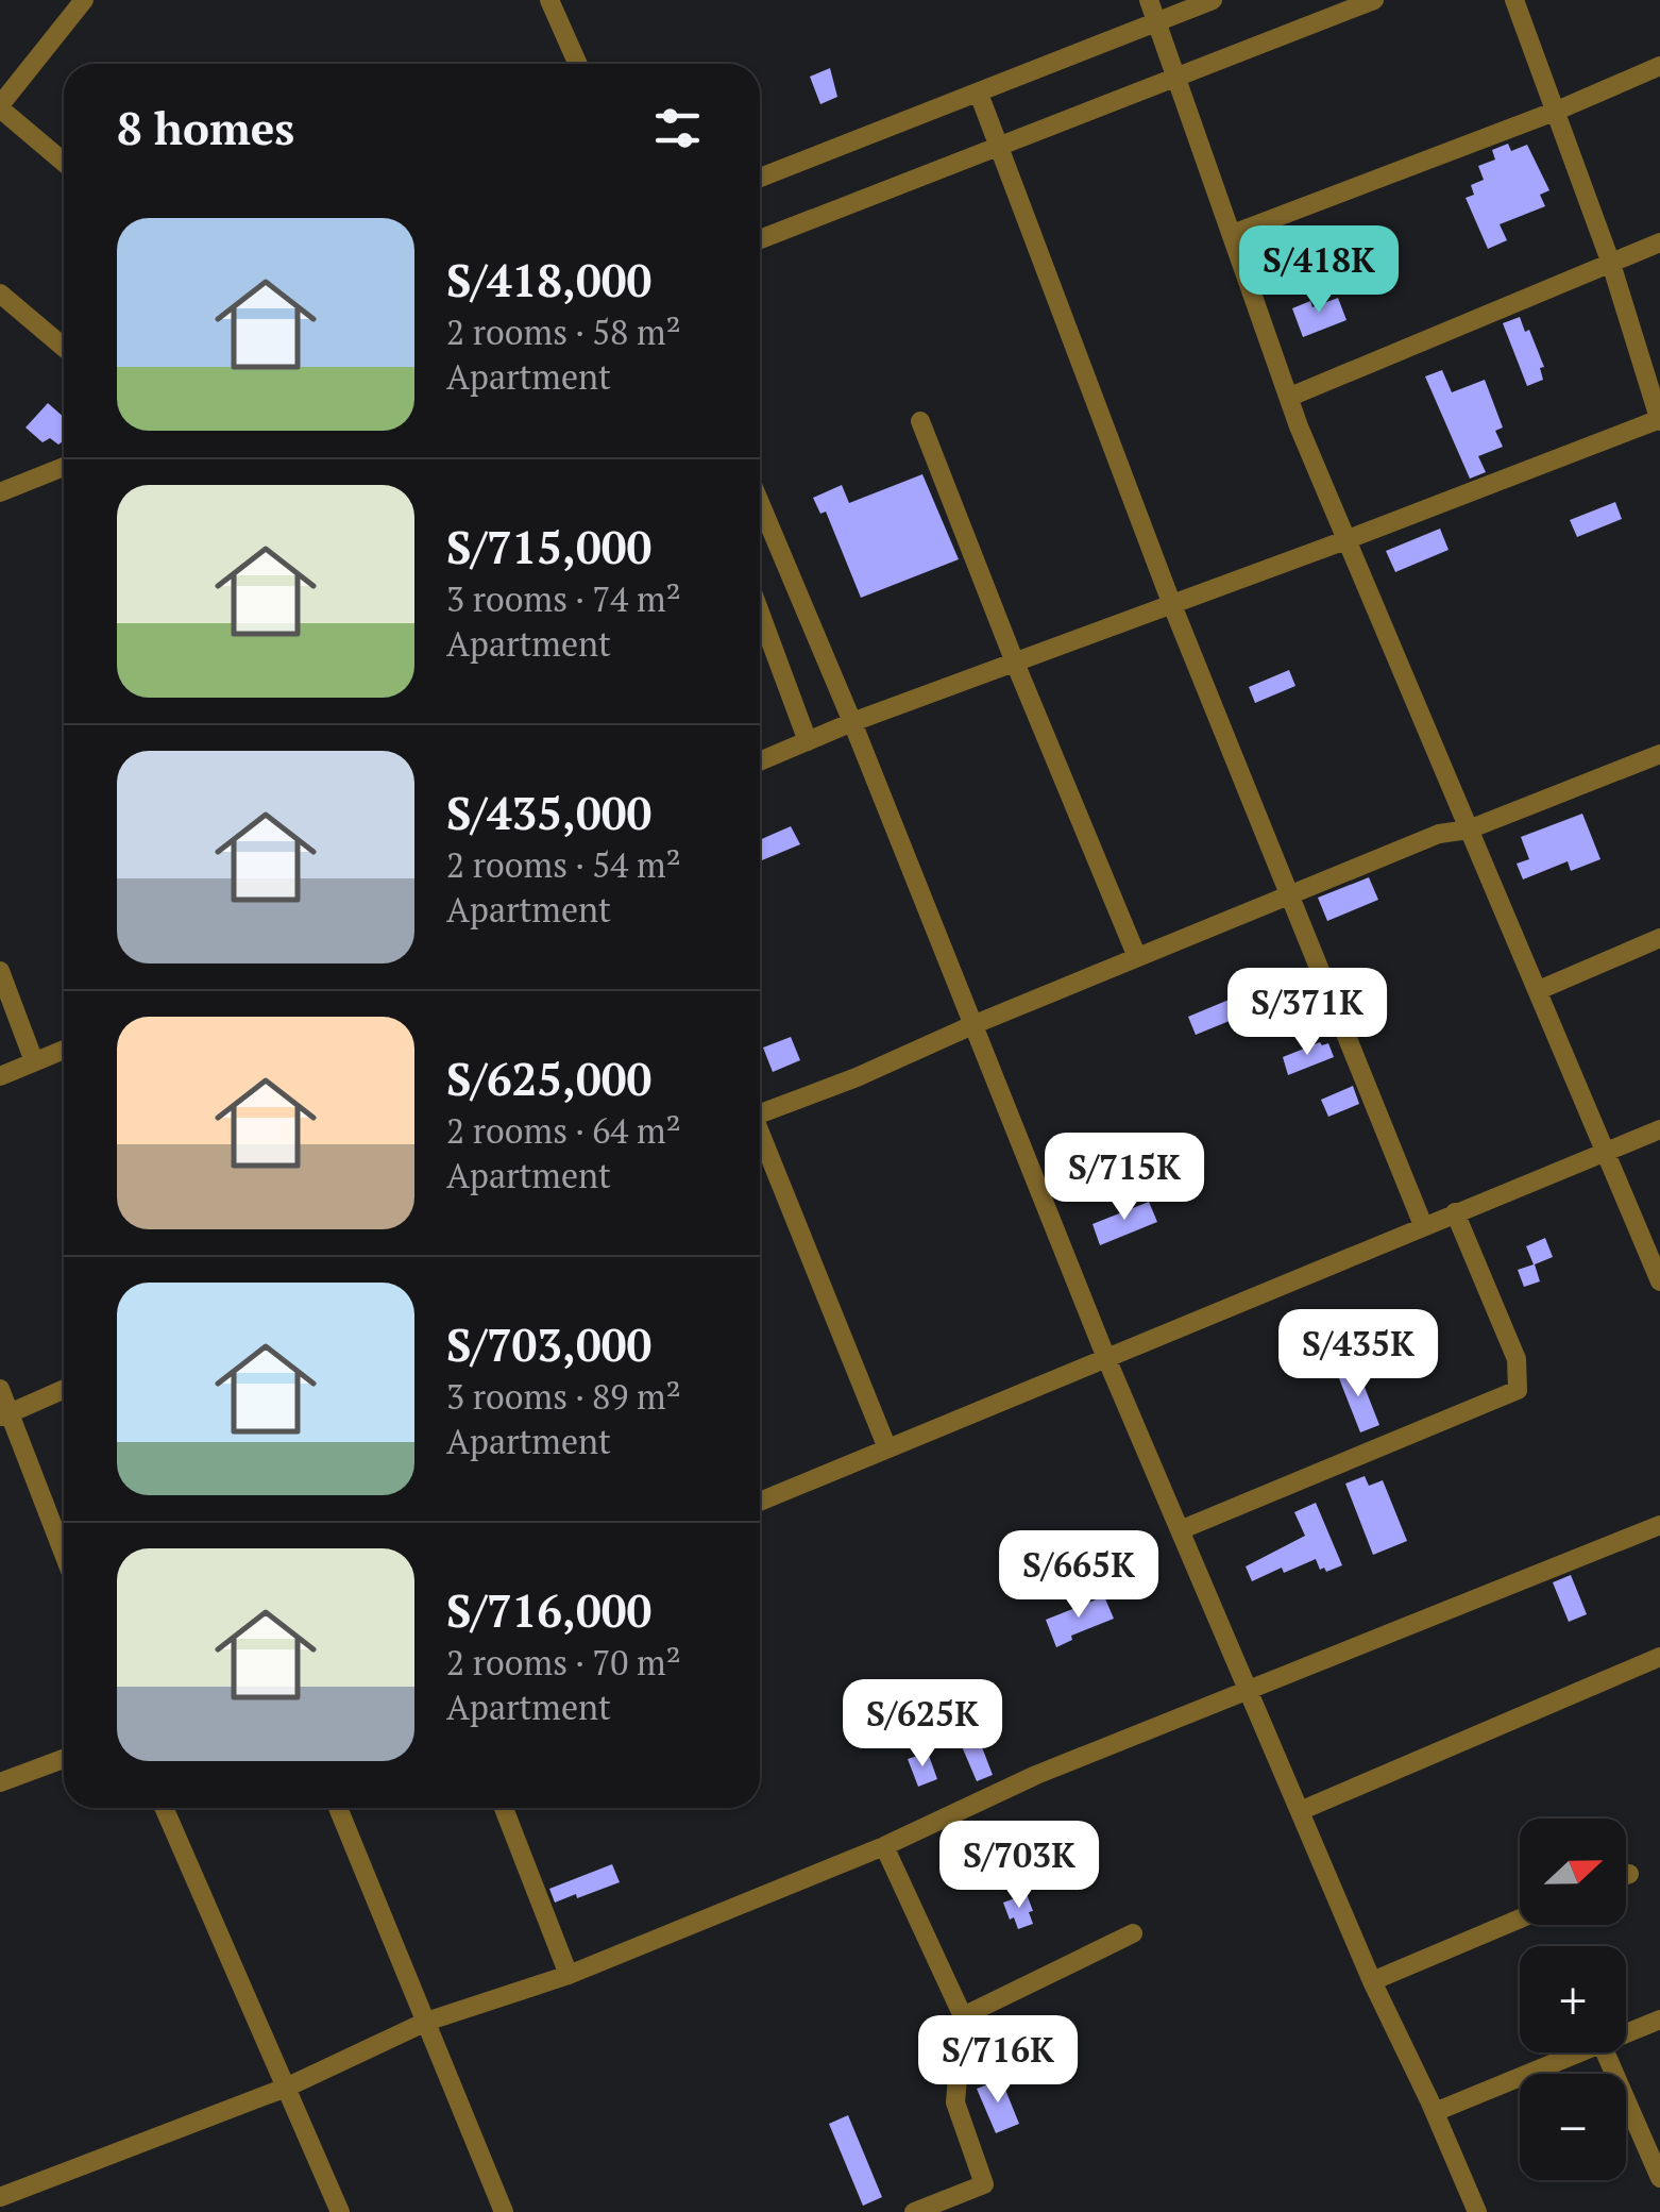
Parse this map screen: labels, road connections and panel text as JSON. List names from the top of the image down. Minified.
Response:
{"north":"right","page":{"heading":"8 homes","list":[{"name":"S/418,000","note":"2 rooms · 58 m² · Apartment"},{"name":"S/715,000","note":"3 rooms · 74 m² · Apartment"},{"name":"S/435,000","note":"2 rooms · 54 m² · Apartment"},{"name":"S/625,000","note":"2 rooms · 64 m² · Apartment"},{"name":"S/703,000","note":"3 rooms · 89 m² · Apartment"},{"name":"S/716,000","note":"2 rooms · 70 m² · Apartment"}],"price":["S/418K","S/371K","S/715K","S/435K","S/665K","S/625K","S/703K","S/716K"],"map_buttons":["+","−"]}}
